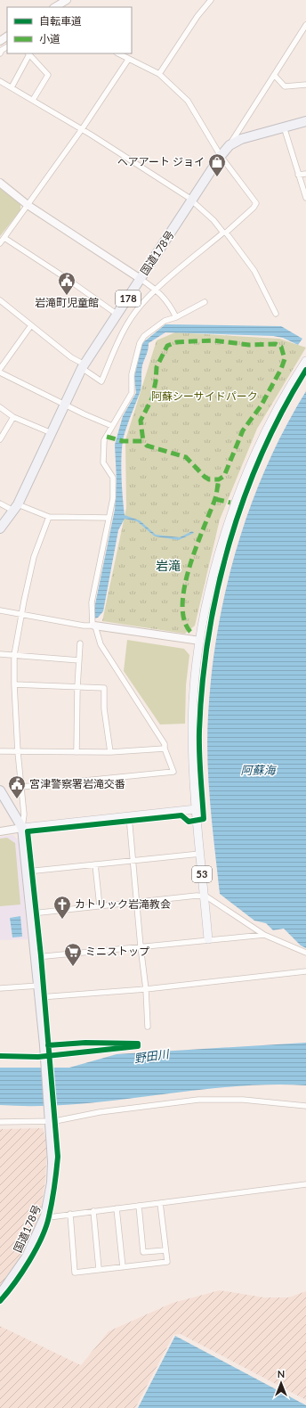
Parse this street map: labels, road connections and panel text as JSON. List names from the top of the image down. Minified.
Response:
{"streets":{"highway":["国道178号","178"],"main road":["53"]},"districts":["岩滝"],"water":["阿蘇海","野田川"],"parks":["阿蘇シーサイドパーク"],"places":{"shop":["ヘアアート ジョイ"],"public building":["岩滝町児童館","宮津警察署岩滝交番"],"church":["カトリック岩滝教会"],"supermarket":["ミニストップ"]},"legend":["自転車道","小道"],"north":"top"}
